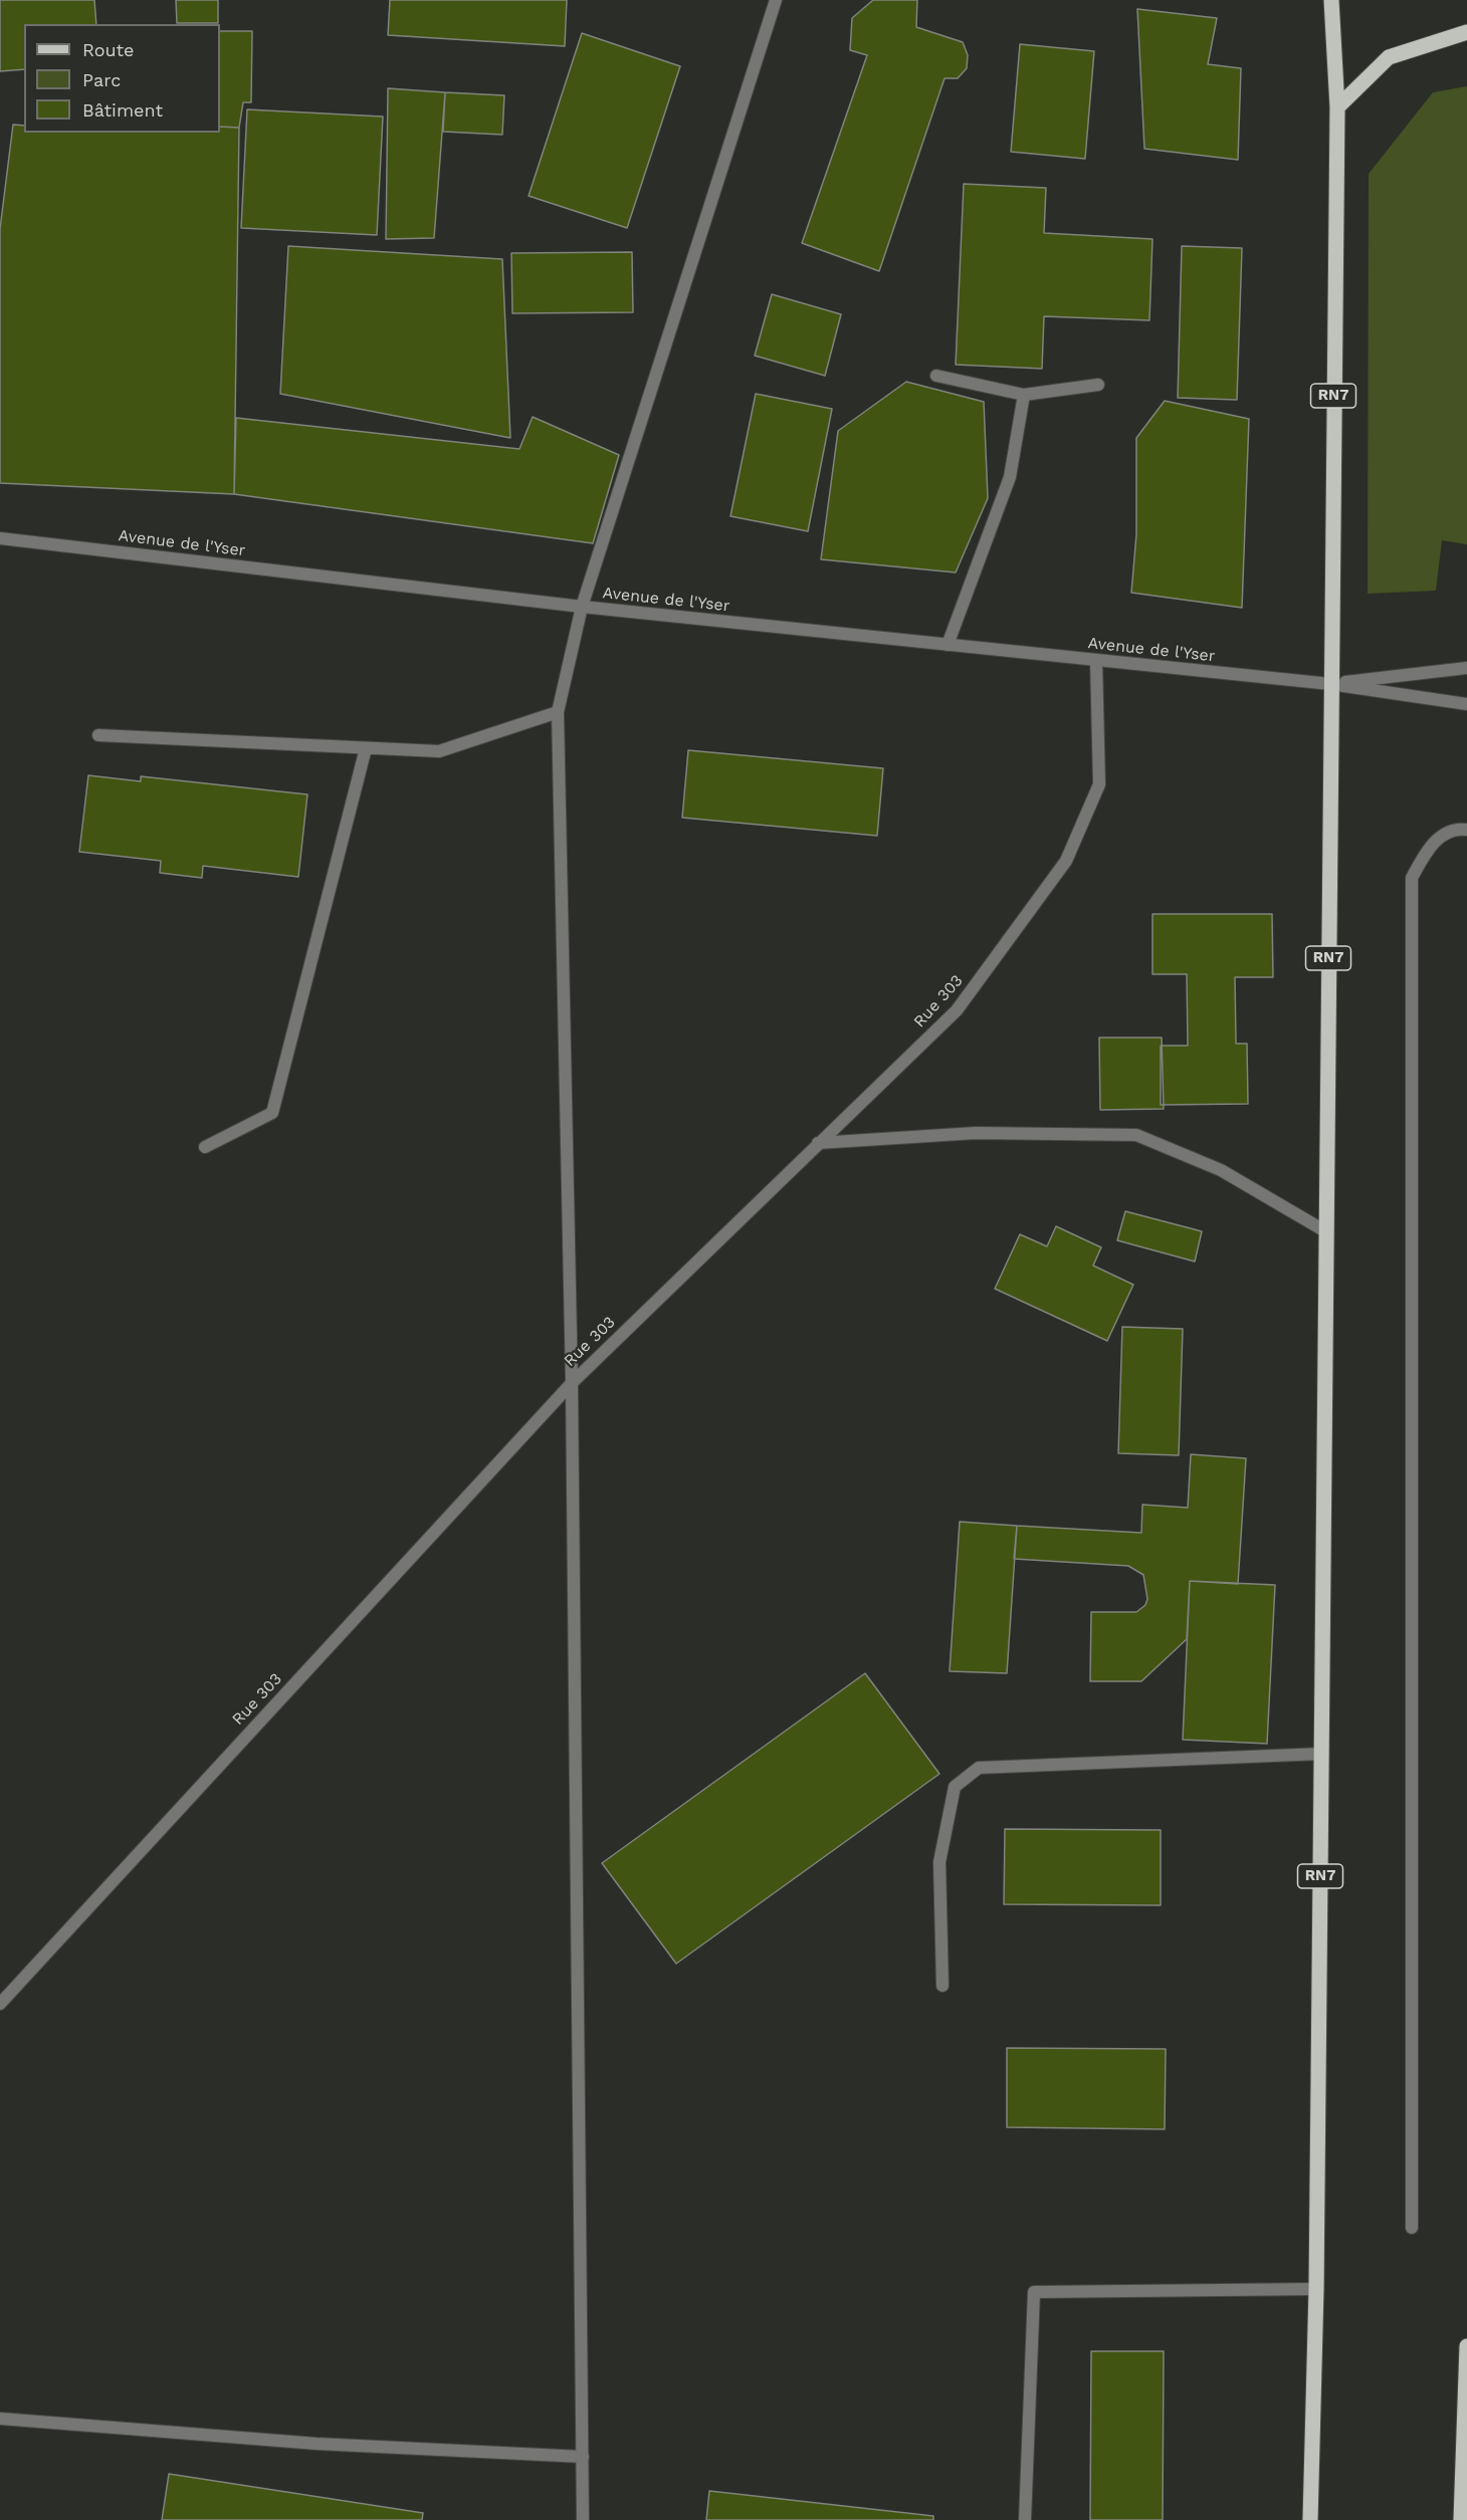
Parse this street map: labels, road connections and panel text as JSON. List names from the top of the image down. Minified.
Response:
{"streets":{"main road":["RN7"],"street":["Avenue de l'Yser","Rue 303"]},"crossings":[["RN7","Avenue de l'Yser"],["Avenue de l'Yser","Rue 303"]],"legend":["Route","Parc","Bâtiment"]}
